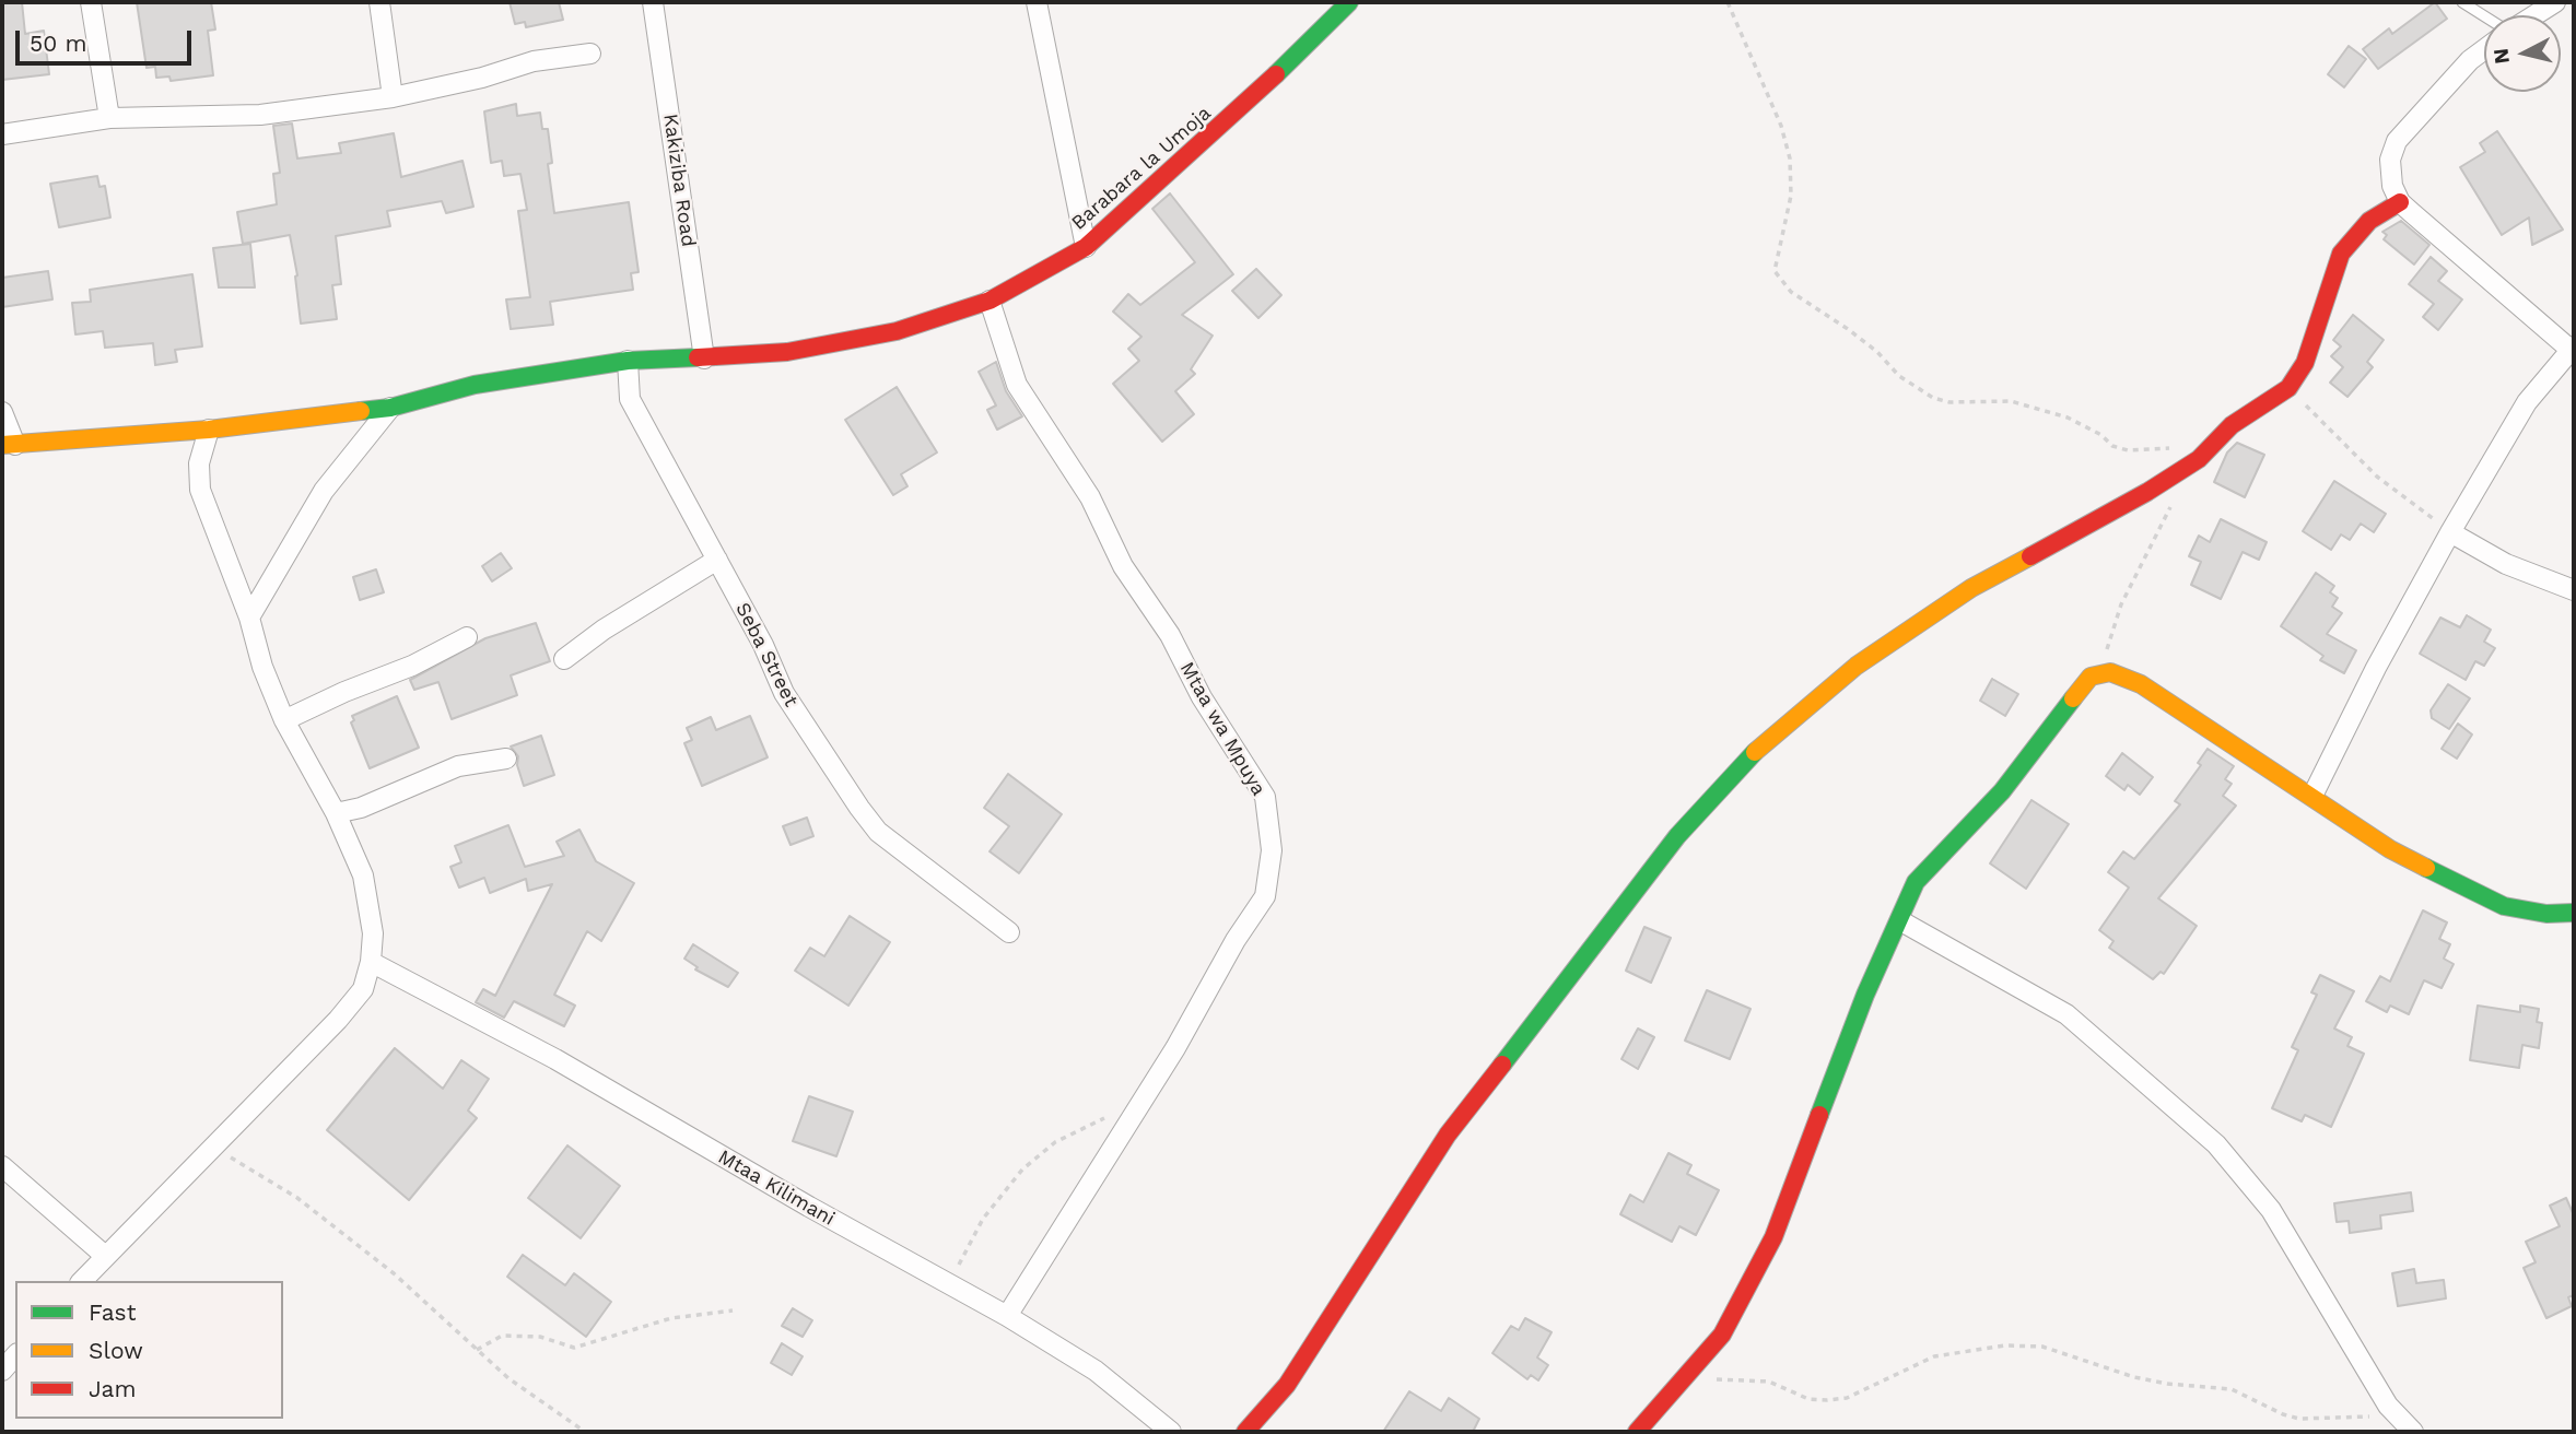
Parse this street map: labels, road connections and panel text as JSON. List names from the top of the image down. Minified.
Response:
{"streets":{"street":["Barabara la Umoja","Kakiziba Road","Seba Street","Mtaa wa Mpuya","Mtaa Kilimani"]},"crossings":[["Barabara la Umoja","Kakiziba Road"],["Barabara la Umoja","Seba Street"],["Barabara la Umoja","Mtaa wa Mpuya"],["Mtaa wa Mpuya","Mtaa Kilimani"]],"legend":["Fast","Slow","Jam"],"scale_bar":"50 m","north":"left"}
